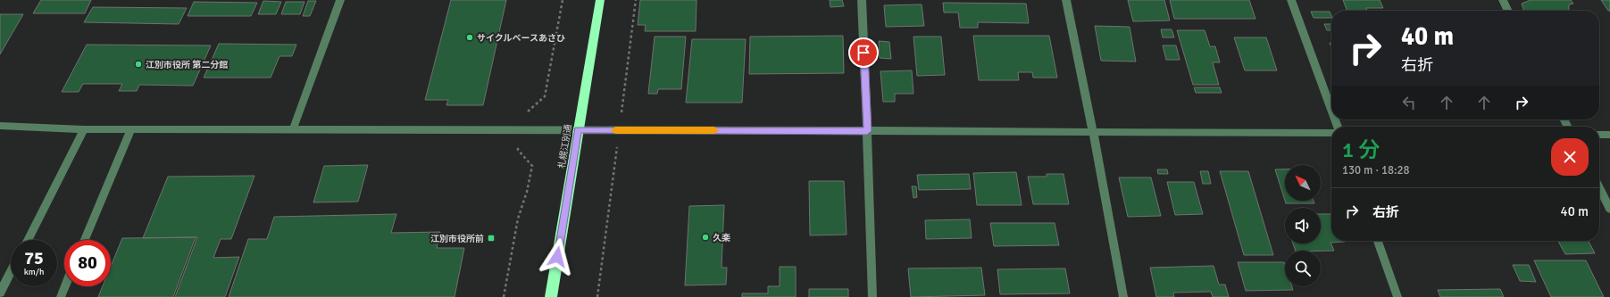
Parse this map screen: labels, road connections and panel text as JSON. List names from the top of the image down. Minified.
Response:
{"streets":{"highway":["札幌江別通"]},"places":{"other":["サイクルベースあさひ","江別市役所 第二分館","久楽"],"transit":["江別市役所前"]},"north":"top left","page":{"turn":["40 m","右折"],"heading":["1 分","130 m · 18:28"],"list":[{"name":"右折","value":"40 m"}],"speed":"75 km/h","limit":"80"}}
